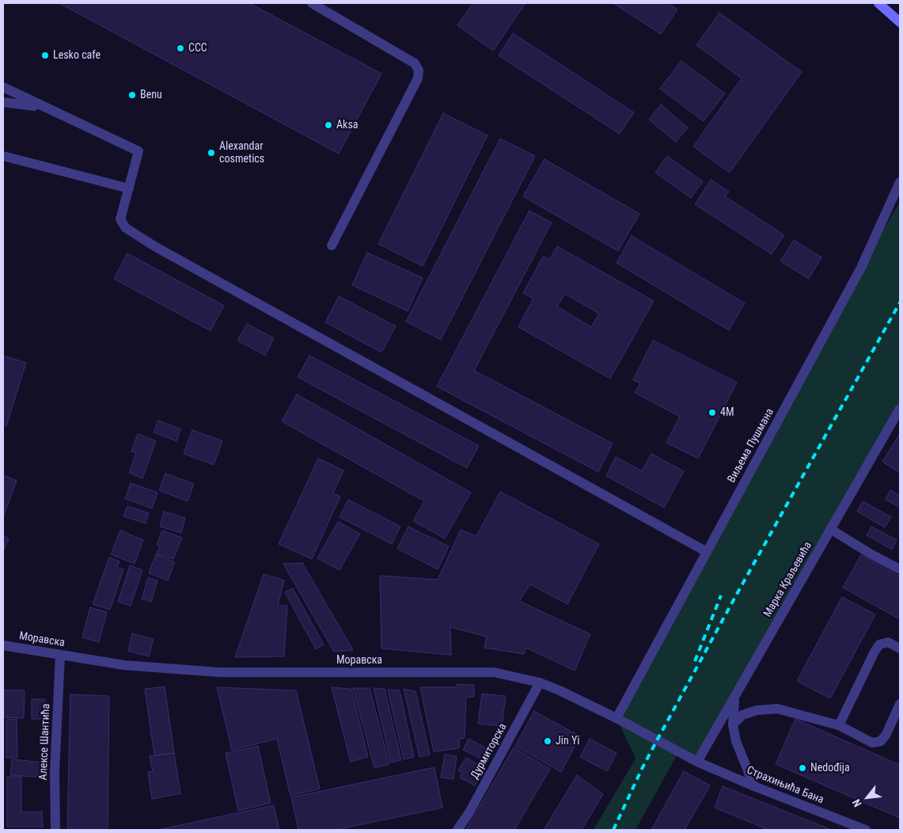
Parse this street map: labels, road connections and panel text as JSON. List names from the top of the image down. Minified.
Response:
{"streets":{"street":["Виљема Пушмана","Марка Краљевића","Моравска","Алексе Шантића","Дурмиторска","Страхињића Бана"]},"crossings":[["Виљема Пушмана","Моравска"],["Марка Краљевића","Моравска"],["Марка Краљевића","Страхињића Бана"],["Моравска","Алексе Шантића"],["Моравска","Дурмиторска"],["Моравска","Страхињића Бана"]],"places":["CCC","Lesko cafe","Benu","Aksa","Alexandar cosmetics","4M","Jin Yi","Nedođija"],"north":"bottom left"}
